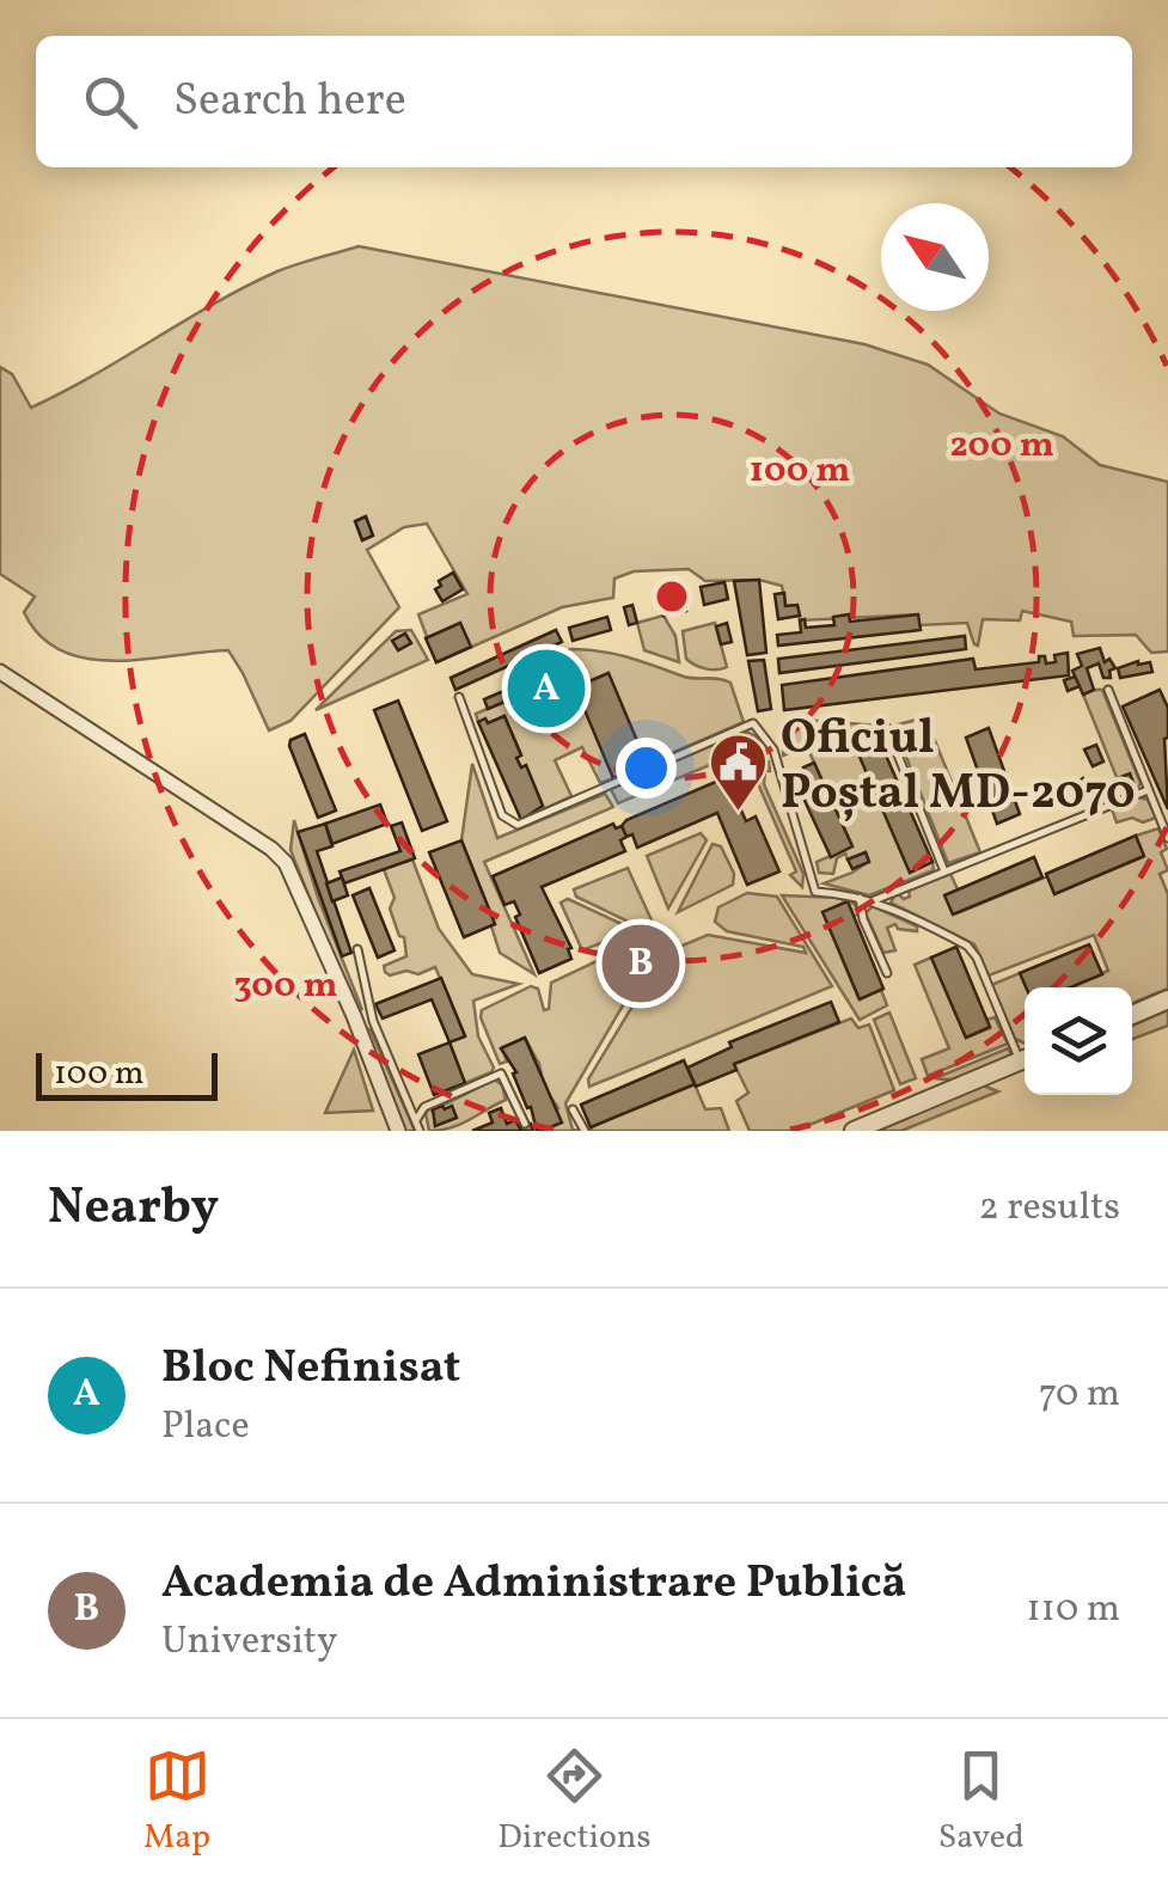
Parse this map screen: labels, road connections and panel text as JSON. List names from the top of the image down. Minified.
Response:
{"places":{"public building":["Oficiul Poștal MD-2070"]},"scale_bar":"100 m","north":"top left","page":{"search":"Search here","pins":["A","B"],"scale":"100 m","heading":["Nearby","2 results"],"list":[{"mark":"A","name":"Bloc Nefinisat","note":"Place","value":"70 m"},{"mark":"B","name":"Academia de Administrare Publică","note":"University","value":"110 m"}],"nav":["Map","Directions","Saved"]},"rings":["200 m","100 m","300 m"]}
